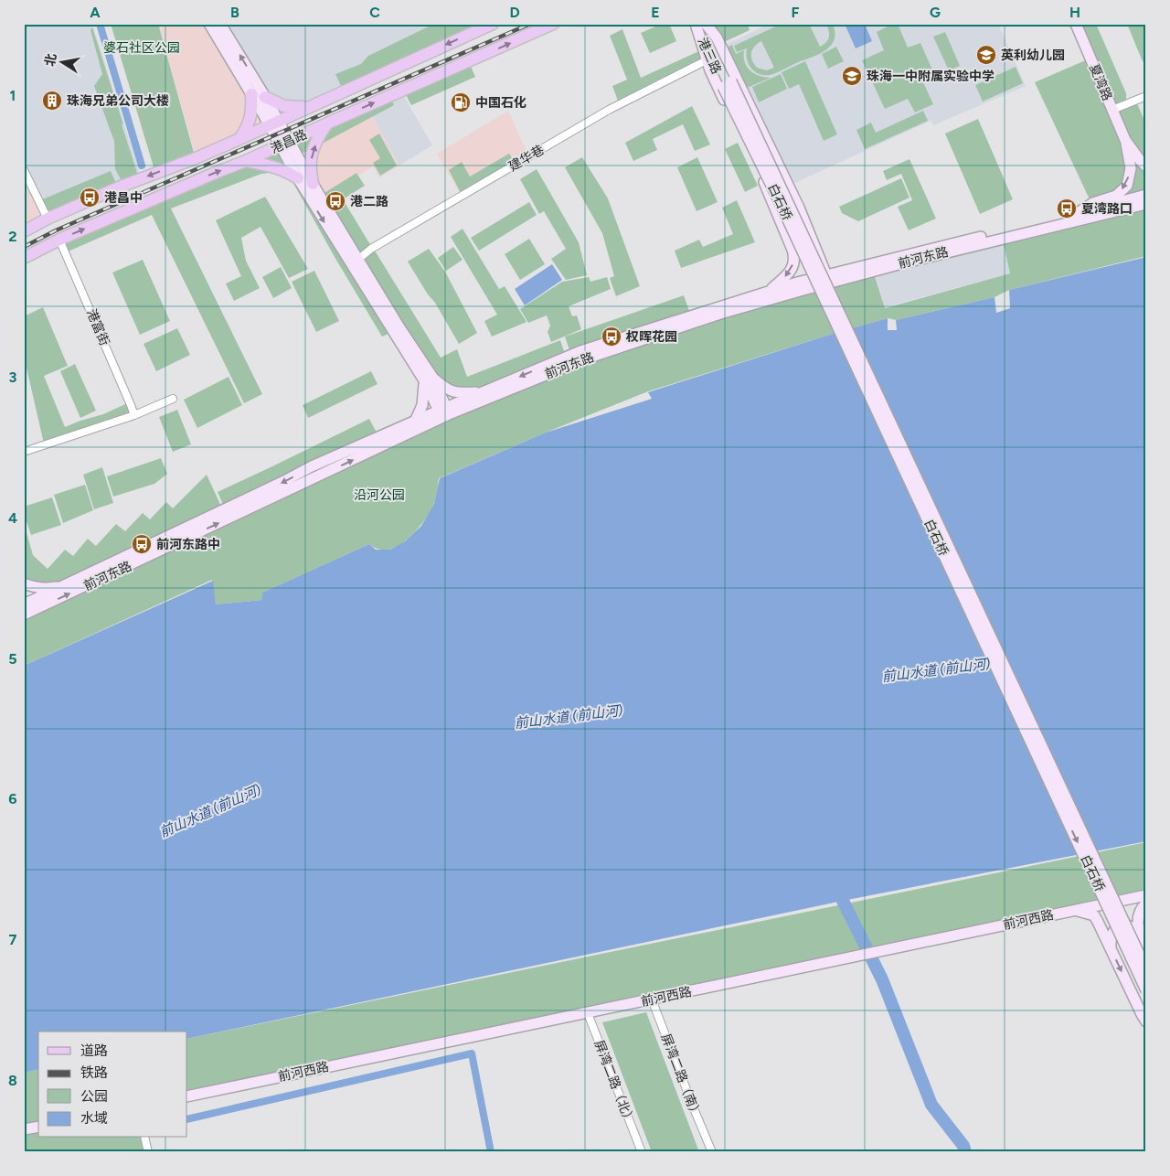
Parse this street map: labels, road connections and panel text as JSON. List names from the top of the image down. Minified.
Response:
{"streets":{"main road":["港三路","夏湾路","港昌路","白石桥","前河东路","前河西路"],"street":["建华巷","港富街","屏湾二路（南）","屏湾二路（北）"]},"crossings":[["港三路","白石桥"],["港昌路","港富街"],["前河西路","屏湾二路（南）"],["前河西路","屏湾二路（北）"]],"water":["前山水道 (前山河)"],"parks":["婆石社区公园","沿河公园"],"places":{"school or university":["英利幼儿园","珠海一中附属实验中学"],"building":["珠海兄弟公司大楼"],"fuel station":["中国石化"],"bus stop":["港昌中","港二路","夏湾路口","权晖花园","前河东路中"]},"legend":["道路","铁路","公园","水域"],"north":"left","grid":{"columns":["A","B","C","D","E","F","G","H"],"rows":["1","2","3","4","5","6","7","8"]}}
